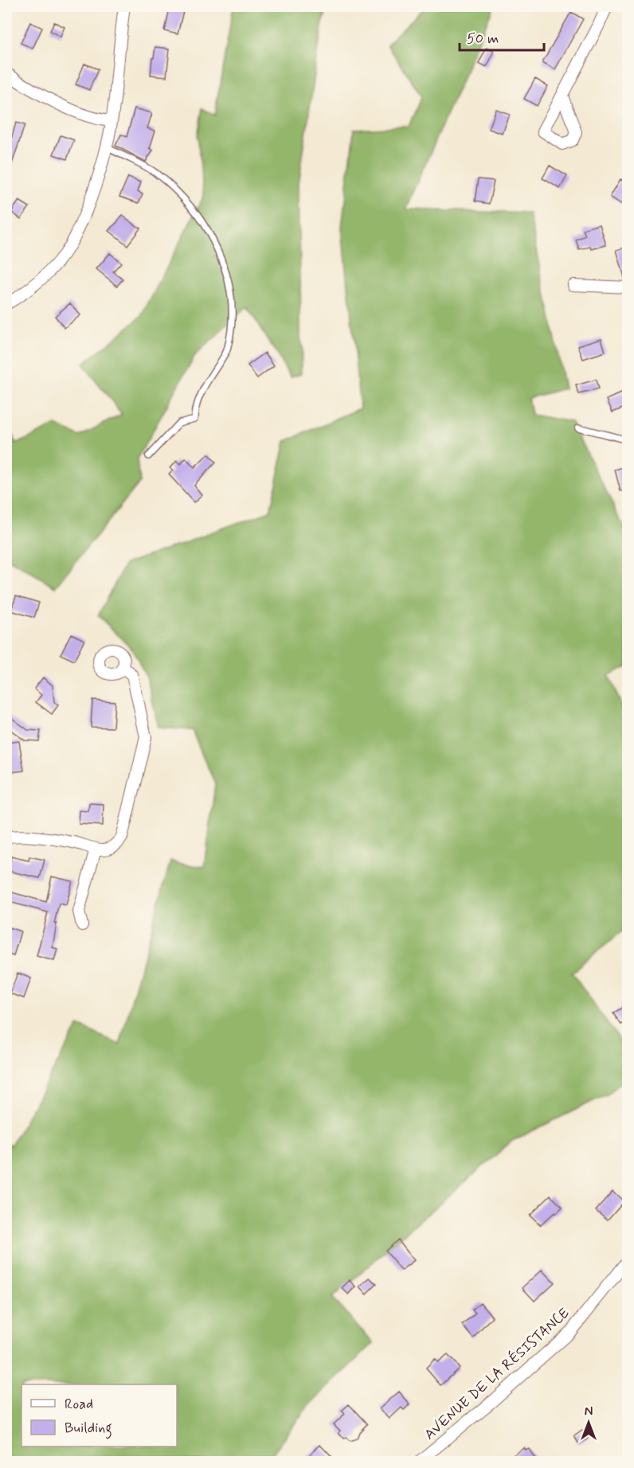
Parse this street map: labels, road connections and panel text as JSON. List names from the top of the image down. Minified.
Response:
{"streets":{"street":["AVENUE DE LA RÉSISTANCE"]},"legend":["Road","Building"],"scale_bar":"50 m","north":"top"}
